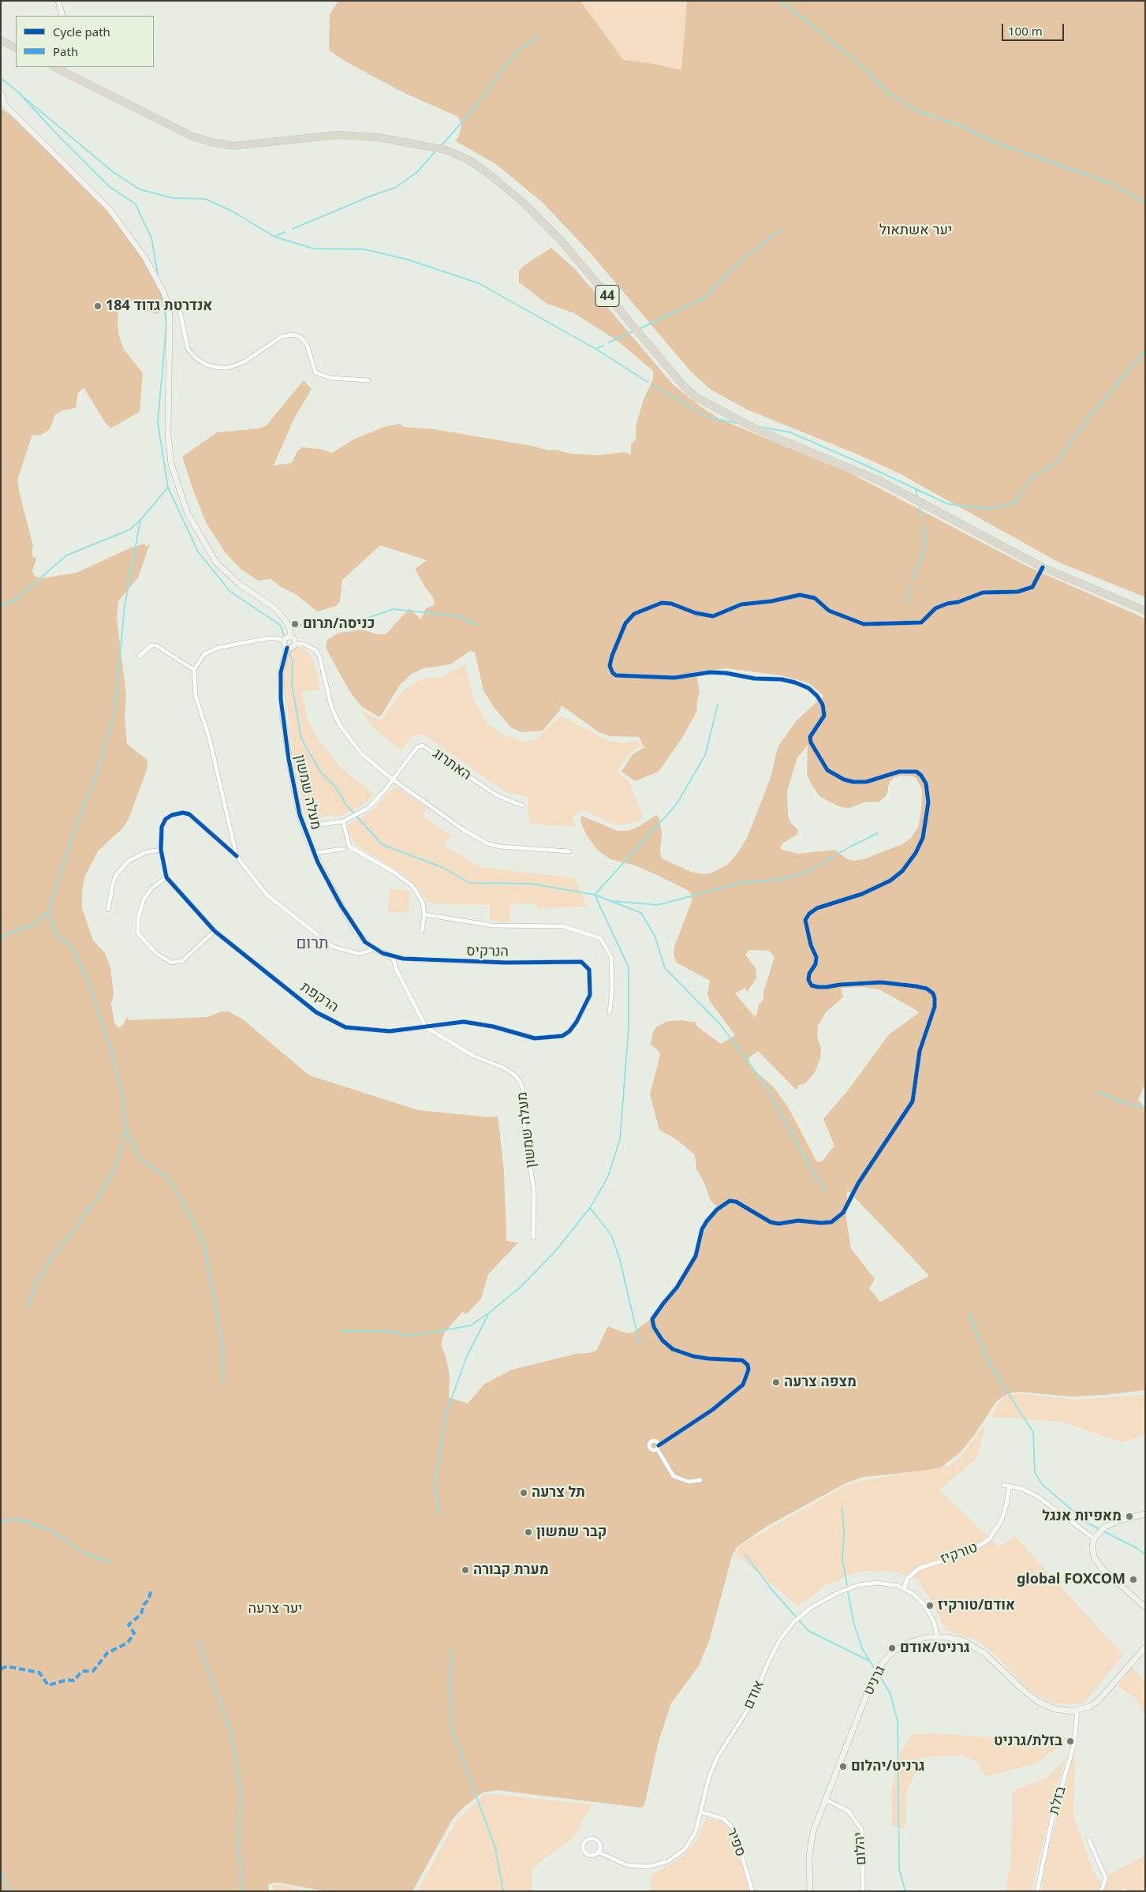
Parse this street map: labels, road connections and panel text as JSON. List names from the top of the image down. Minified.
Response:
{"streets":{"highway":["44"],"street":["האתרוג","מעלה שמשון","הנרקיס","הרקפת","טורקיז","גרניט","אודם","בזלת","ספיר","יהלום"]},"crossings":[["מעלה שמשון","הנרקיס"],["מעלה שמשון","הרקפת"],["הנרקיס","הרקפת"],["טורקיז","אודם"],["גרניט","אודם"],["גרניט","בזלת"],["גרניט","יהלום"],["אודם","ספיר"]],"districts":["תרום"],"parks":["יער אשתאול","יער צרעה"],"places":["אנדרטת גדוד 184","כניסה/תרום","מצפה צרעה","תל צרעה","מאפיות אנגל","קבר שמשון","מערת קבורה","global FOXCOM","אודם/טורקיז","גרניט/אודם","בזלת/גרניט","גרניט/יהלום"],"legend":["Cycle path","Path"],"scale_bar":"100 m"}
